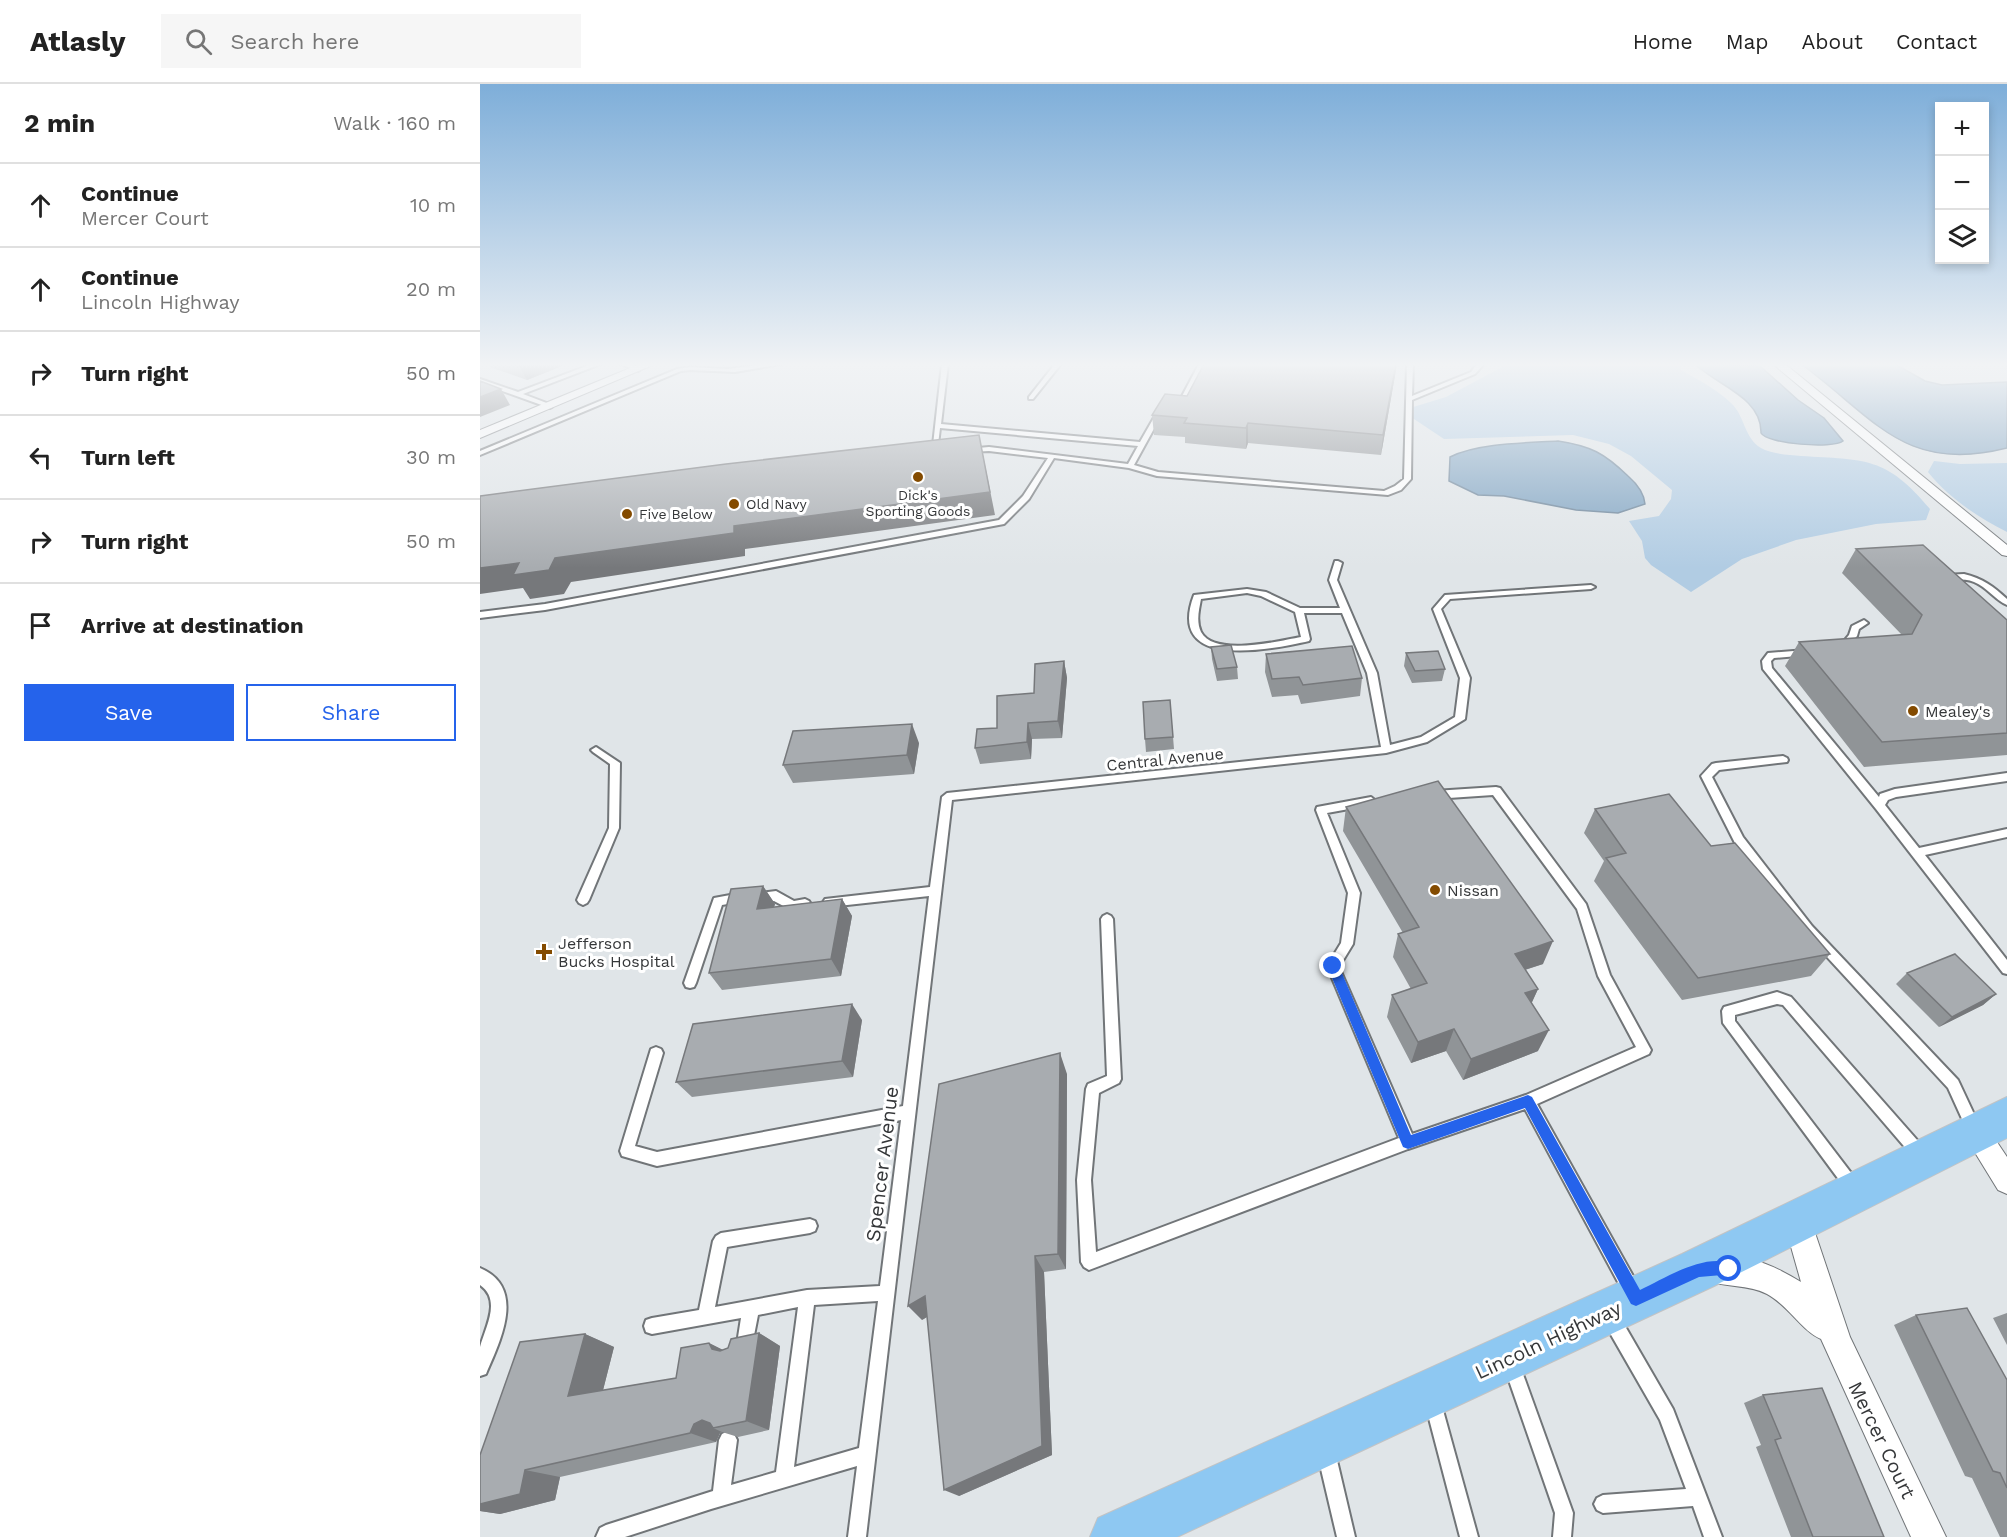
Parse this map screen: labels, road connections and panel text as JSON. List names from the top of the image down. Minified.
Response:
{"streets":{"main road":["Lincoln Highway"],"street":["Mercer Court"],"lane":["Central Avenue","Spencer Avenue"]},"crossings":[["Central Avenue","Spencer Avenue"],["Lincoln Highway","Mercer Court"]],"places":{"other":["Dick's Sporting Goods","Old Navy","Five Below","Mealey's","Nissan"],"health":["Jefferson Bucks Hospital"]},"page":{"header":"Atlasly","search":"Search here","nav":["Home","Map","About","Contact"],"heading":["2 min","Walk · 160 m"],"map_buttons":["+","−"],"list":[["Continue","Mercer Court","10 m"],["Continue","Lincoln Highway","20 m"],["Turn right","50 m"],["Turn left","30 m"],["Turn right","50 m"],"Arrive at destination"],"buttons":["Save","Share"]}}
